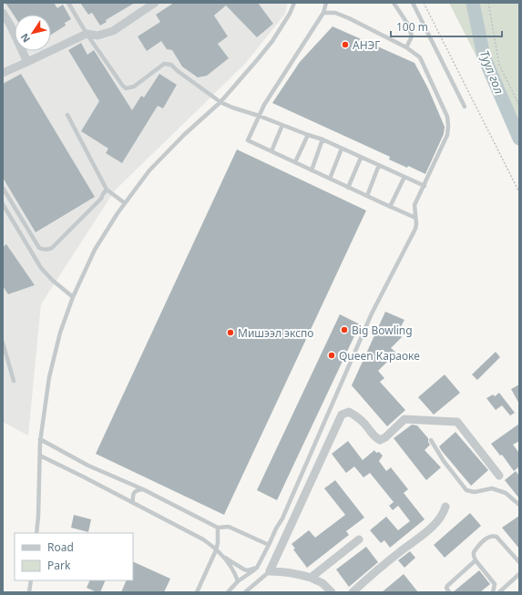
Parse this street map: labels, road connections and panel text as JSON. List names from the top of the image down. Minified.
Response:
{"water":["Туул гол"],"places":["АНЭГ","Big Bowling","Мишээл экспо","Queen Караоке"],"legend":["Road","Park"],"scale_bar":"100 m","north":"bottom left"}
